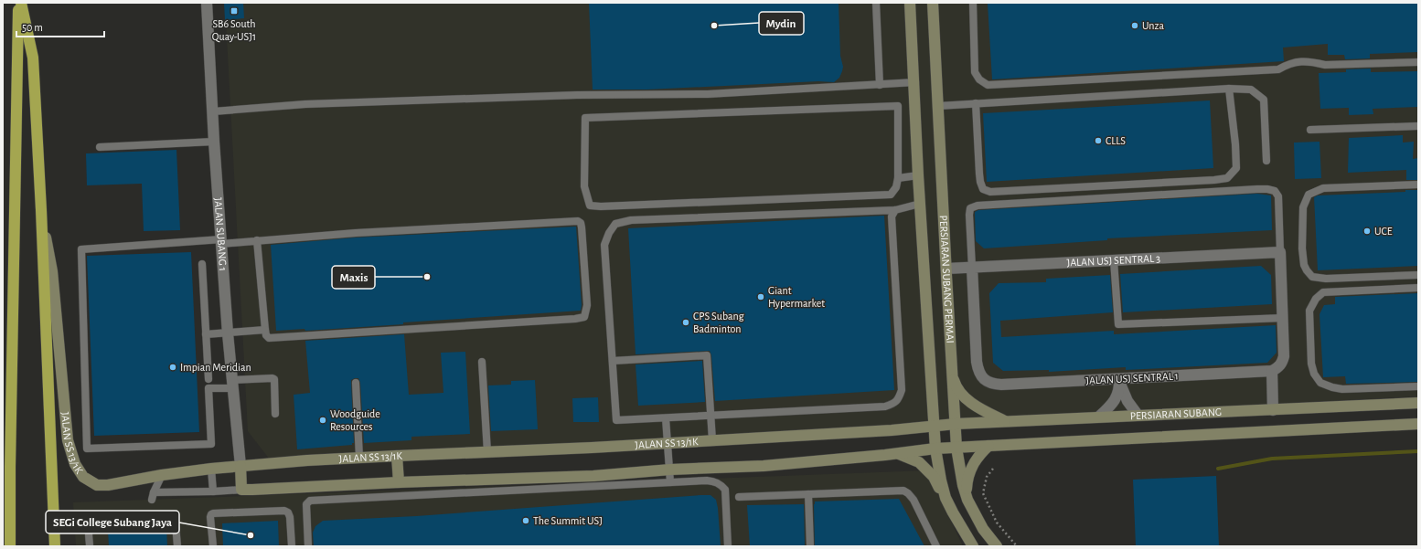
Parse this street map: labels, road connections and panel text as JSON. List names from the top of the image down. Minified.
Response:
{"streets":{"street":["JALAN SUBANG 1","JALAN USJ SENTRAL 3","PERSIARAN SUBANG PERMAI","JALAN USJ SENTRAL 1","PERSIARAN SUBANG","JALAN SS 13/1K"]},"crossings":[["JALAN SUBANG 1","JALAN SS 13/1K"],["JALAN USJ SENTRAL 3","PERSIARAN SUBANG PERMAI"],["JALAN USJ SENTRAL 3","JALAN USJ SENTRAL 1"],["PERSIARAN SUBANG PERMAI","PERSIARAN SUBANG"],["PERSIARAN SUBANG PERMAI","JALAN SS 13/1K"],["PERSIARAN SUBANG","JALAN SS 13/1K"]],"places":{"transit":["SB6 South Quay-USJ1"],"other":["Mydin","Unza","CLLS","UCE","Maxis","Giant Hypermarket","CPS Subang Badminton","Impian Meridian","Woodguide Resources","The Summit USJ","SEGi College Subang Jaya"]},"scale_bar":"50 m"}
